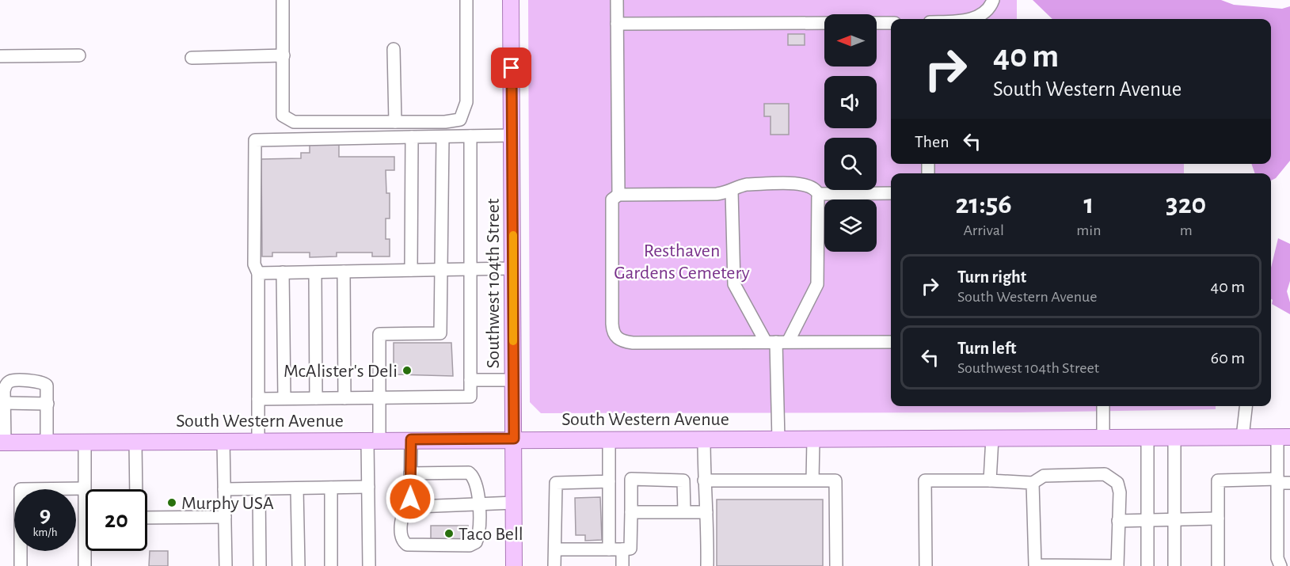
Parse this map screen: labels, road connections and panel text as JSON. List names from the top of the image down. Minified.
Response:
{"streets":{"main road":["Southwest 104th Street","South Western Avenue"]},"crossings":[["Southwest 104th Street","South Western Avenue"]],"parks":["Resthaven Gardens Cemetery"],"places":["McAlister's Deli","Murphy USA","Taco Bell"],"north":"left","page":{"turn":["40 m","South Western Avenue"],"then":"Then","eta":["21:56","Arrival","1","min","320","m"],"list":[{"name":"Turn right","note":"South Western Avenue","value":"40 m"},{"name":"Turn left","note":"Southwest 104th Street","value":"60 m"}],"speed":"9 km/h","limit":"20"}}
